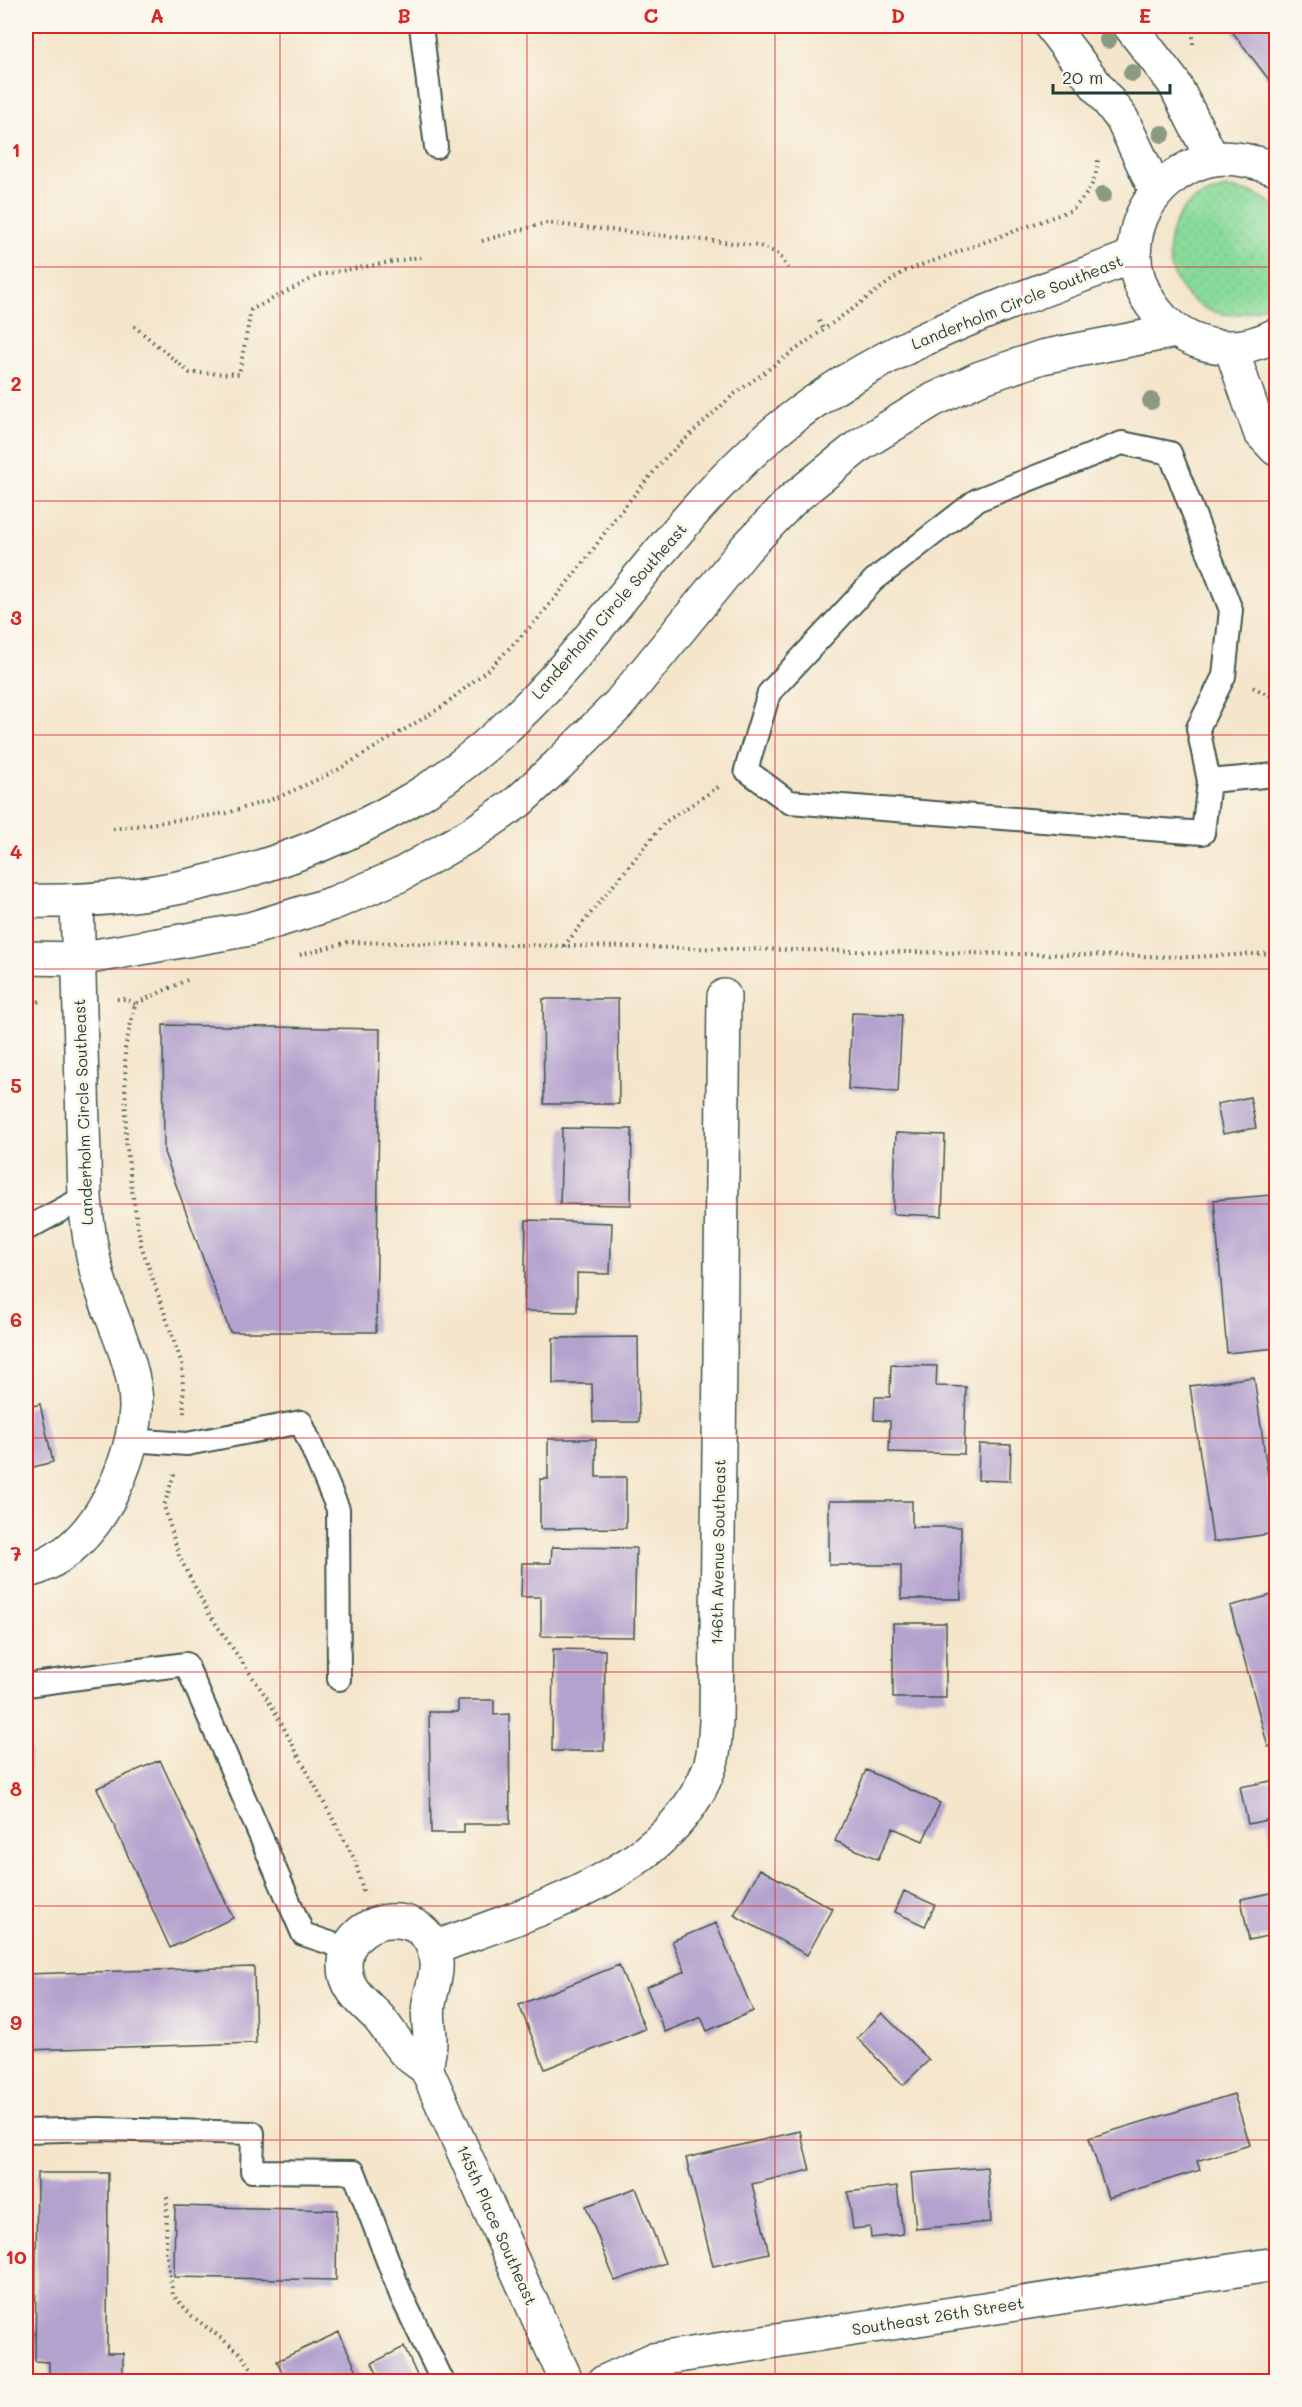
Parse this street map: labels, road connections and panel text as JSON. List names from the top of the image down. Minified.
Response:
{"streets":{"street":["Landerholm Circle Southeast","146th Avenue Southeast","145th Place Southeast","Southeast 26th Street"]},"scale_bar":"20 m","grid":{"columns":["A","B","C","D","E"],"rows":["1","2","3","4","5","6","7","8","9","10"]}}
